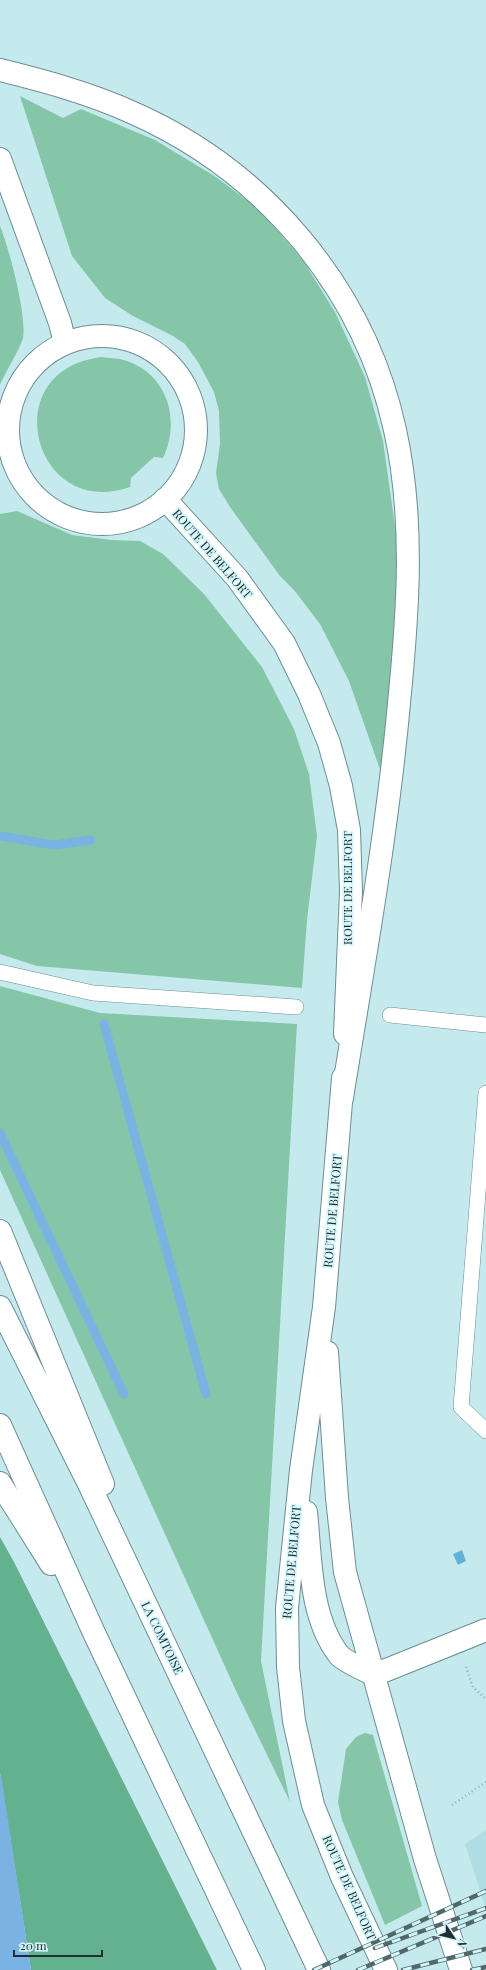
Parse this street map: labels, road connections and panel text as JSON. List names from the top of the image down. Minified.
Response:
{"streets":{"main road":["ROUTE DE BELFORT","LA COMTOISE"]},"scale_bar":"20 m","north":"bottom right"}
